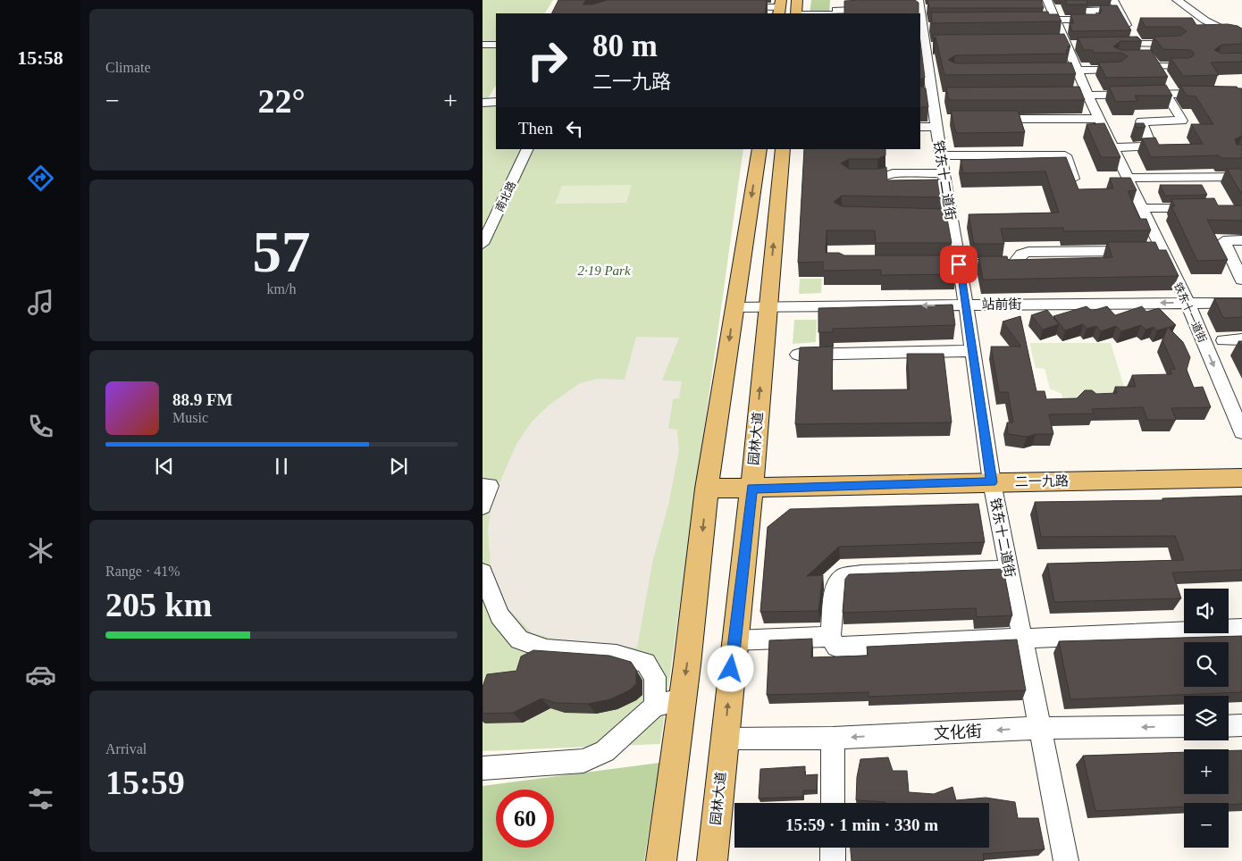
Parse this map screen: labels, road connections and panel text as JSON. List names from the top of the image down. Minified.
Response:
{"streets":{"main road":["园林大道","二一九路"],"street":["铁东十二道街","南北路","站前街","铁东十一道街","文化街"]},"crossings":[["铁东十二道街","站前街"],["铁东十二道街","二一九路"],["铁东十二道街","文化街"],["站前街","铁东十一道街"],["站前街","园林大道"],["园林大道","二一九路"],["园林大道","文化街"]],"parks":["2·19 Park"],"page":{"tabs":"15:58","tile":["Climate",["57","km/h"],["Range · 41%","205 km"],["Arrival","15:59"]],"turn":["80 m","二一九路"],"heat":["−","22°","+"],"then":"Then","song":["88.9 FM","Music"],"map_buttons":["+","−"],"limit":"60","trip":"15:59 · 1 min · 330 m"}}
